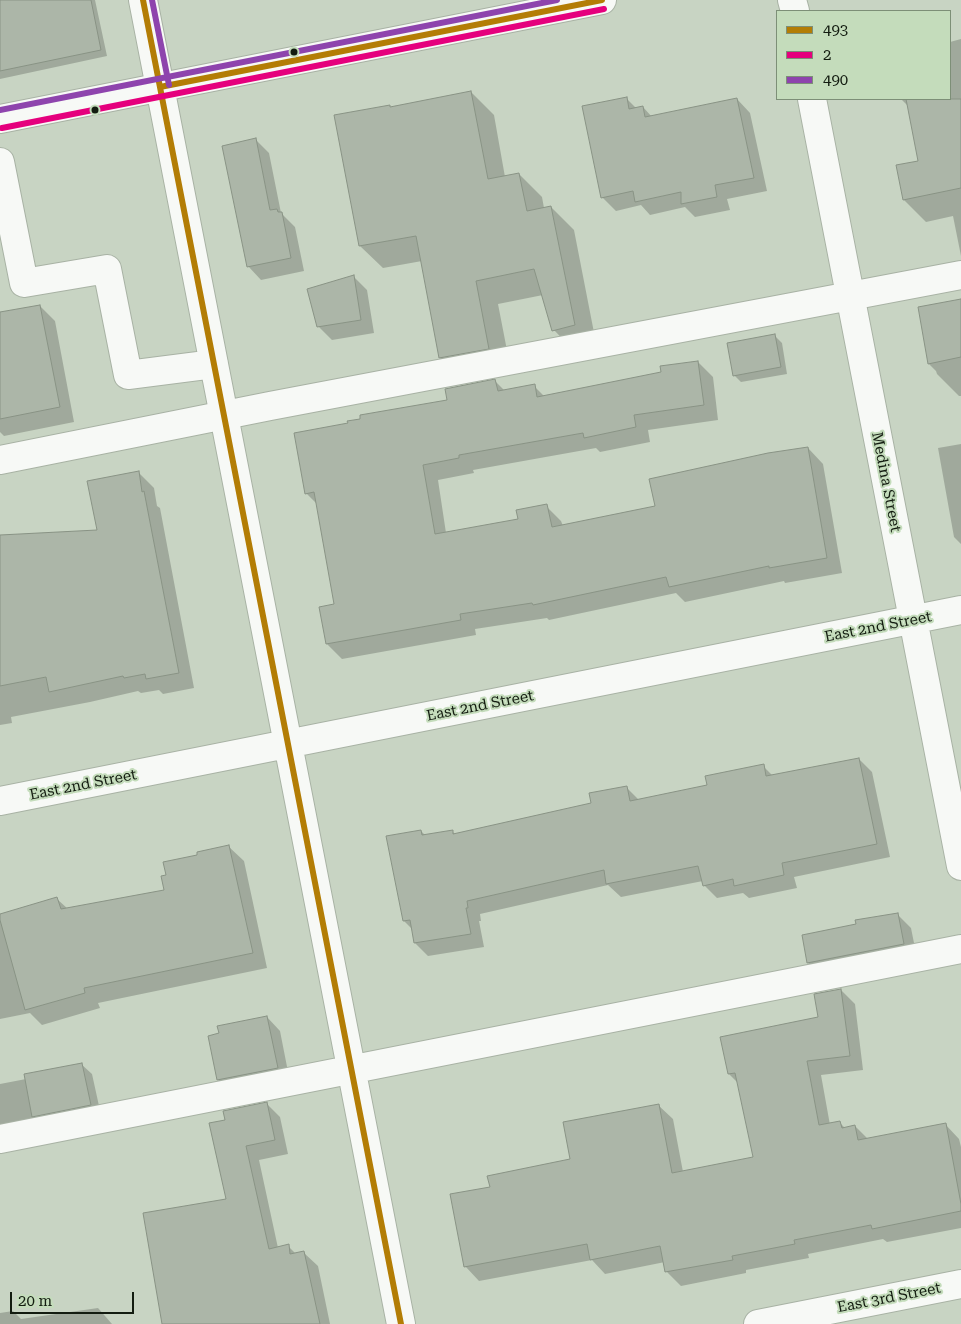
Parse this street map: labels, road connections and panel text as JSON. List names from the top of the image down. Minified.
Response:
{"streets":{"street":["Medina Street","East 2nd Street","East 3rd Street"]},"crossings":[["Medina Street","East 2nd Street"]],"lines":["transit line 493","transit line 490","transit line 2"],"legend":["493","2","490"],"scale_bar":"20 m"}
